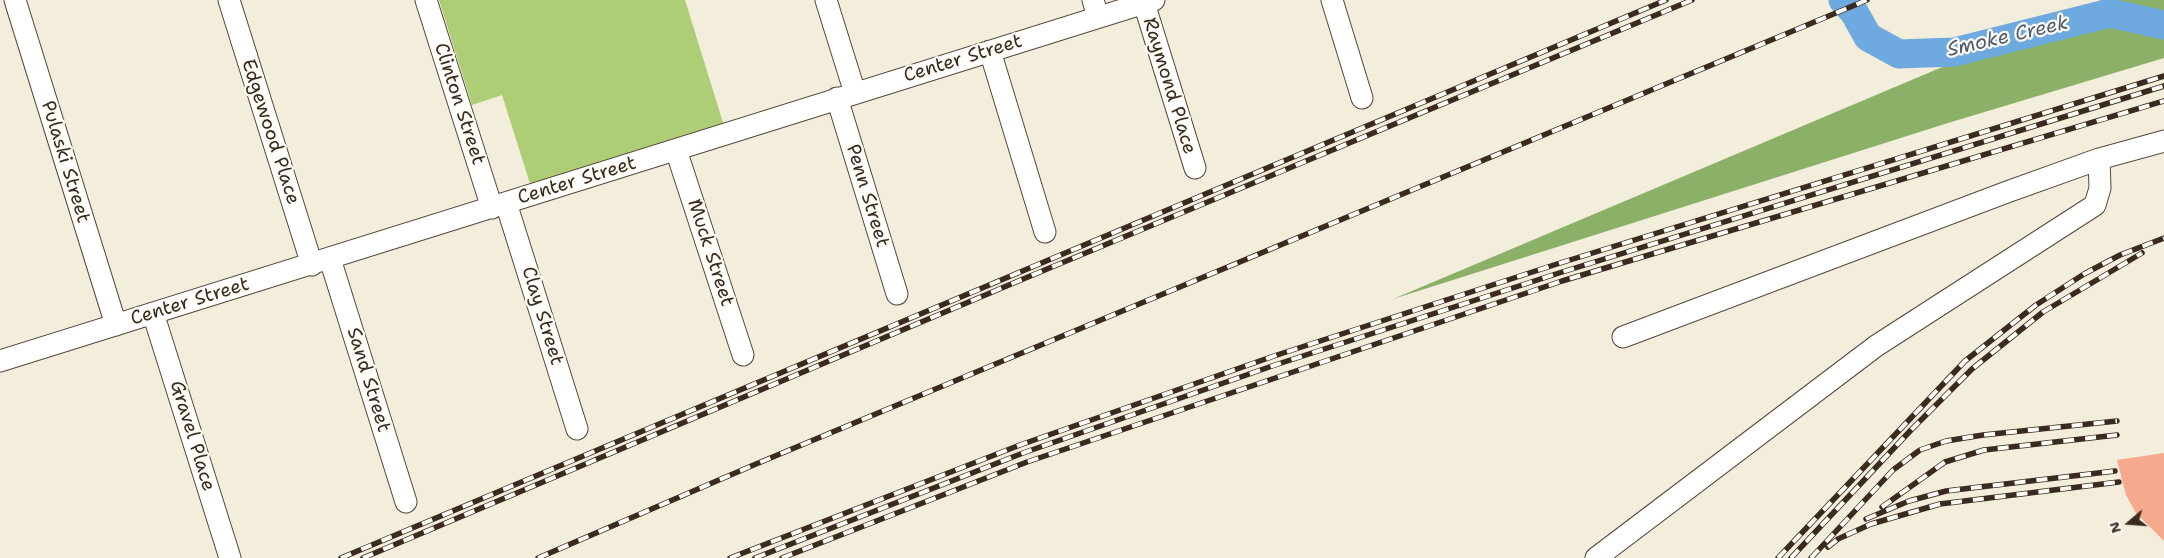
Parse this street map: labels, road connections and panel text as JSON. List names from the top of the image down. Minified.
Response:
{"streets":{"street":["Center Street","Raymond Place","Clinton Street","Edgewood Place","Pulaski Street","Penn Street","Muck Street","Clay Street","Sand Street","Gravel Place"]},"crossings":[["Center Street","Raymond Place"],["Center Street","Clinton Street"],["Center Street","Edgewood Place"],["Center Street","Pulaski Street"],["Center Street","Penn Street"],["Center Street","Muck Street"],["Center Street","Clay Street"],["Center Street","Sand Street"],["Center Street","Gravel Place"],["Clinton Street","Clay Street"],["Edgewood Place","Sand Street"]],"water":["Smoke Creek"],"north":"left"}
